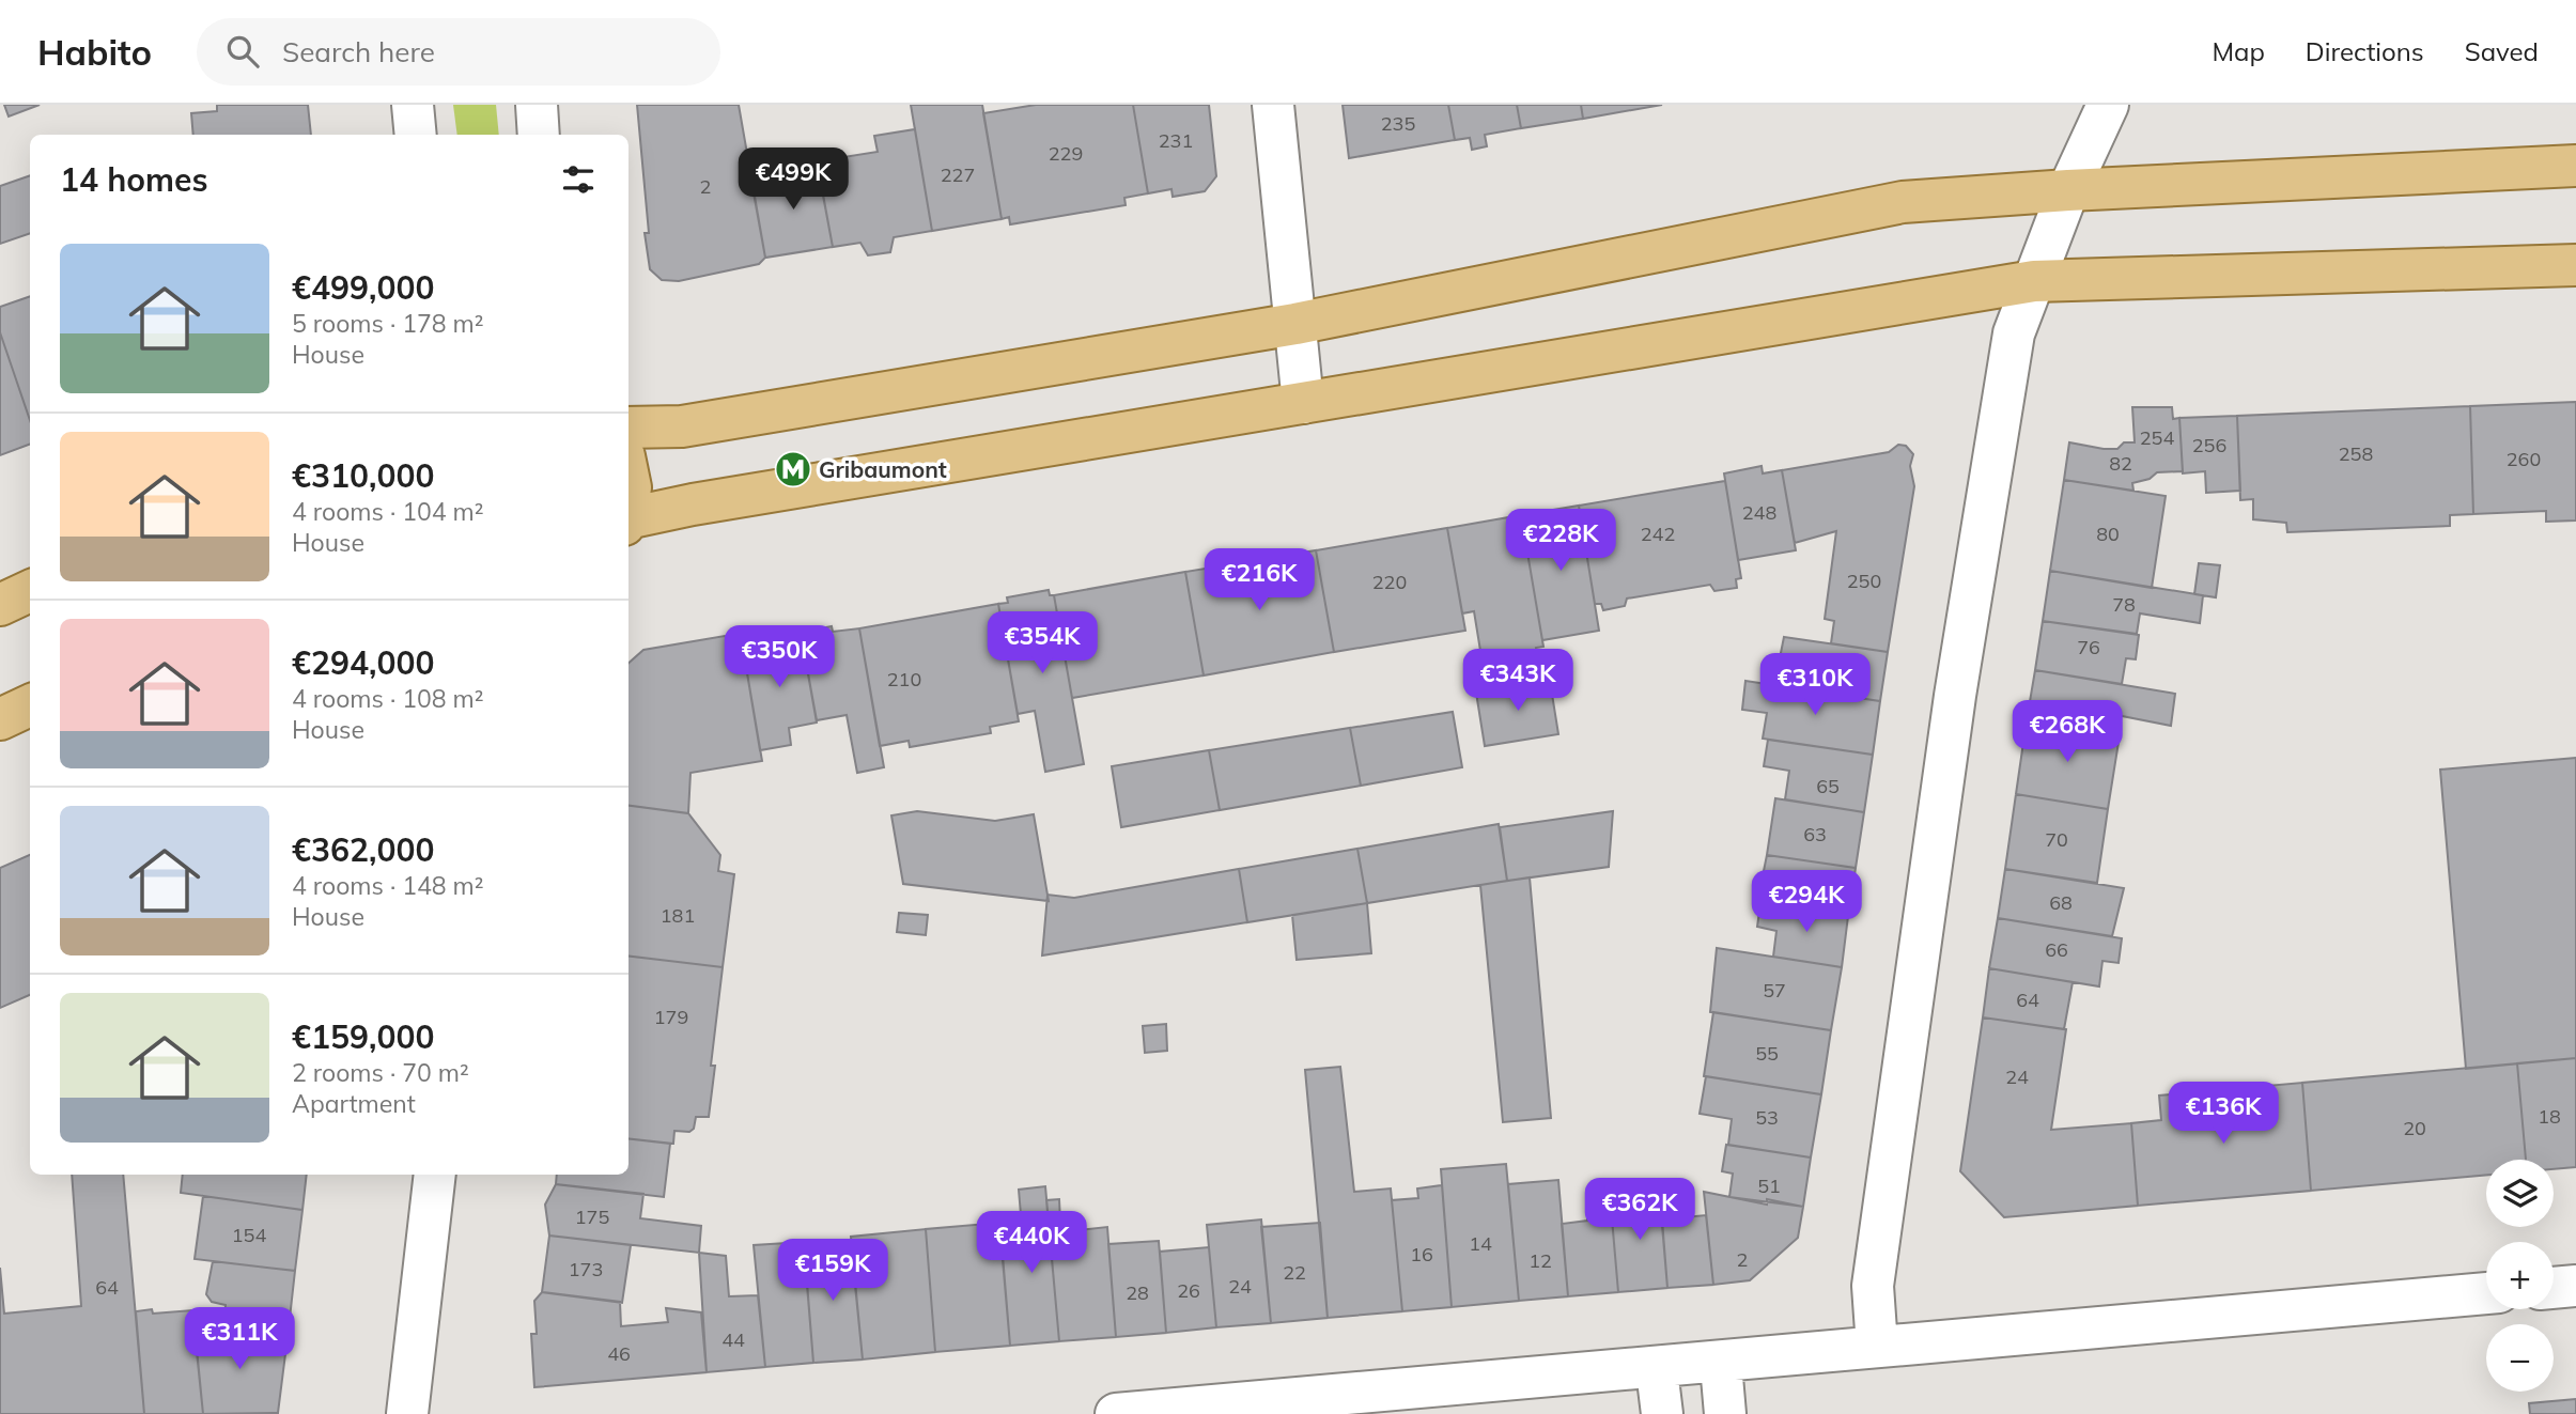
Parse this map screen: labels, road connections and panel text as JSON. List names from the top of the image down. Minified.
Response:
{"places":{"metro station":["Gribaumont"]},"house_numbers":["235","231","229","227","2","254","256","258","260","82","248","242","80","250","220","78","76","210","65","63","70","68","181","66","57","64","179","55","24","18","53","20","51","175","154","14","16","2","12","173","22","24","64","26","28","44","46"],"page":{"header":"Habito","search":"Search here","nav":["Map","Directions","Saved"],"heading":"14 homes","price":["€499K","€228K","€216K","€354K","€350K","€343K","€310K","€268K","€294K","€136K","€362K","€440K","€159K","€311K"],"list":[{"name":"€499,000","note":"5 rooms · 178 m² · House"},{"name":"€310,000","note":"4 rooms · 104 m² · House"},{"name":"€294,000","note":"4 rooms · 108 m² · House"},{"name":"€362,000","note":"4 rooms · 148 m² · House"},{"name":"€159,000","note":"2 rooms · 70 m² · Apartment"}],"map_buttons":["+","−"]}}
